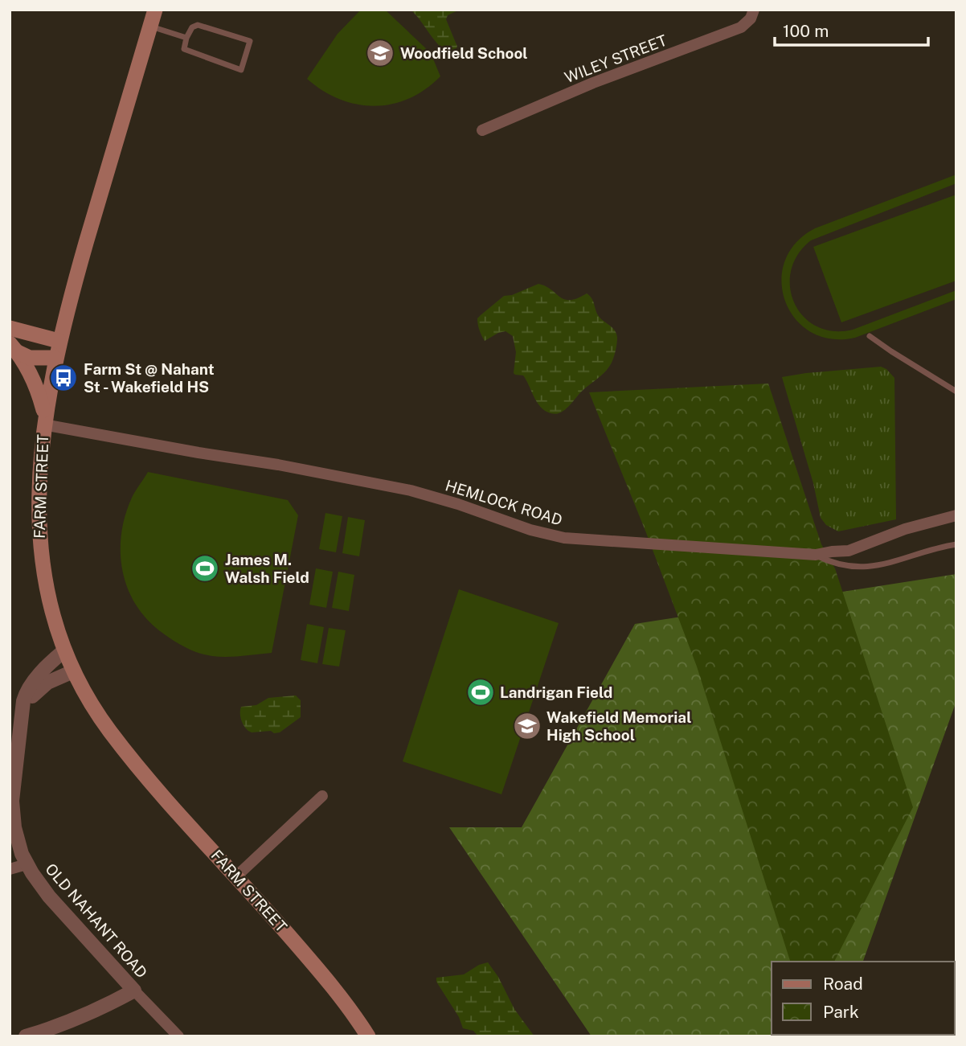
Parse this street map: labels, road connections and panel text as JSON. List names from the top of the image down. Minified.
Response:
{"streets":{"main road":["FARM STREET"],"street":["WILEY STREET","HEMLOCK ROAD","OLD NAHANT ROAD"]},"crossings":[["FARM STREET","HEMLOCK ROAD"],["FARM STREET","OLD NAHANT ROAD"]],"places":{"school or university":["Woodfield School","Wakefield Memorial High School"],"bus stop":["Farm St @ Nahant St - Wakefield HS"],"sports":["James M. Walsh Field","Landrigan Field"]},"legend":["Road","Park"],"scale_bar":"100 m"}
